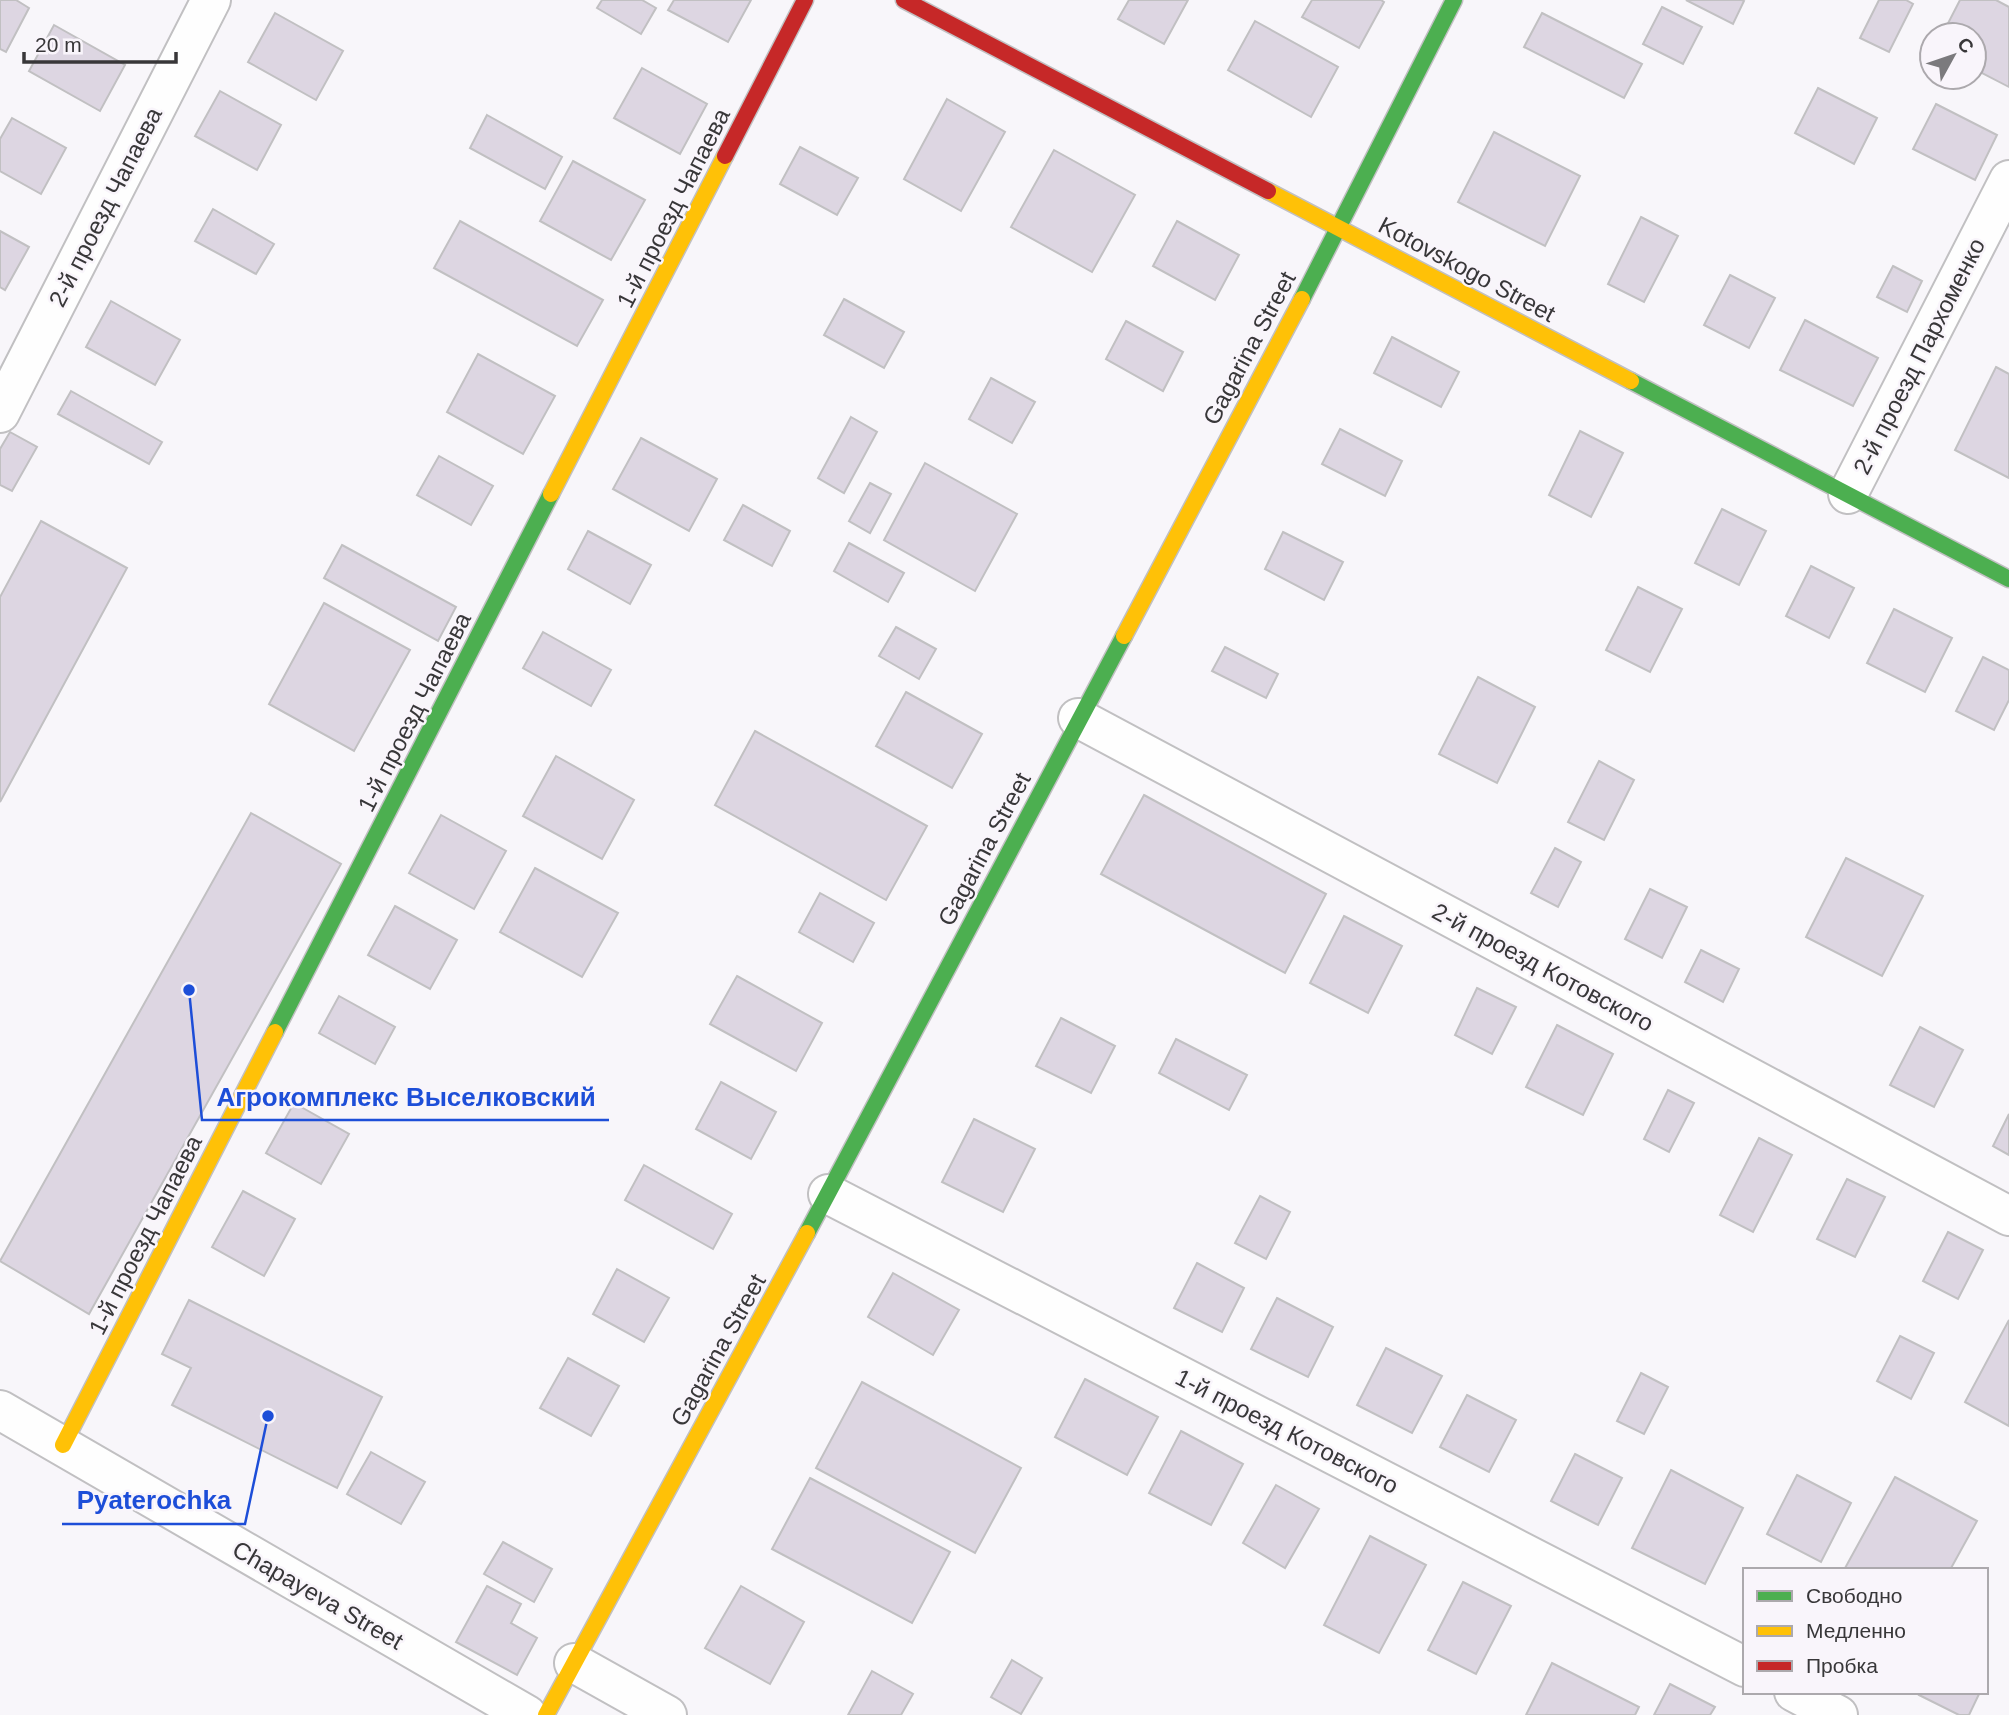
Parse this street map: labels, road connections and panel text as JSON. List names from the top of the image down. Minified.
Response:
{"streets":{"street":["2-й проезд Чапаева","1-й проезд Чапаева","Kotovskogo Street","Gagarina Street","2-й проезд Пархоменко","2-й проезд Котовского","1-й проезд Котовского","Chapayeva Street"]},"crossings":[["1-й проезд Чапаева","Chapayeva Street"],["Kotovskogo Street","Gagarina Street"],["Kotovskogo Street","2-й проезд Пархоменко"],["Gagarina Street","2-й проезд Котовского"],["Gagarina Street","1-й проезд Котовского"]],"places":["Агрокомплекс Выселковский","Pyaterochka"],"legend":["Свободно","Медленно","Пробка"],"scale_bar":"20 m","north":"top right"}
